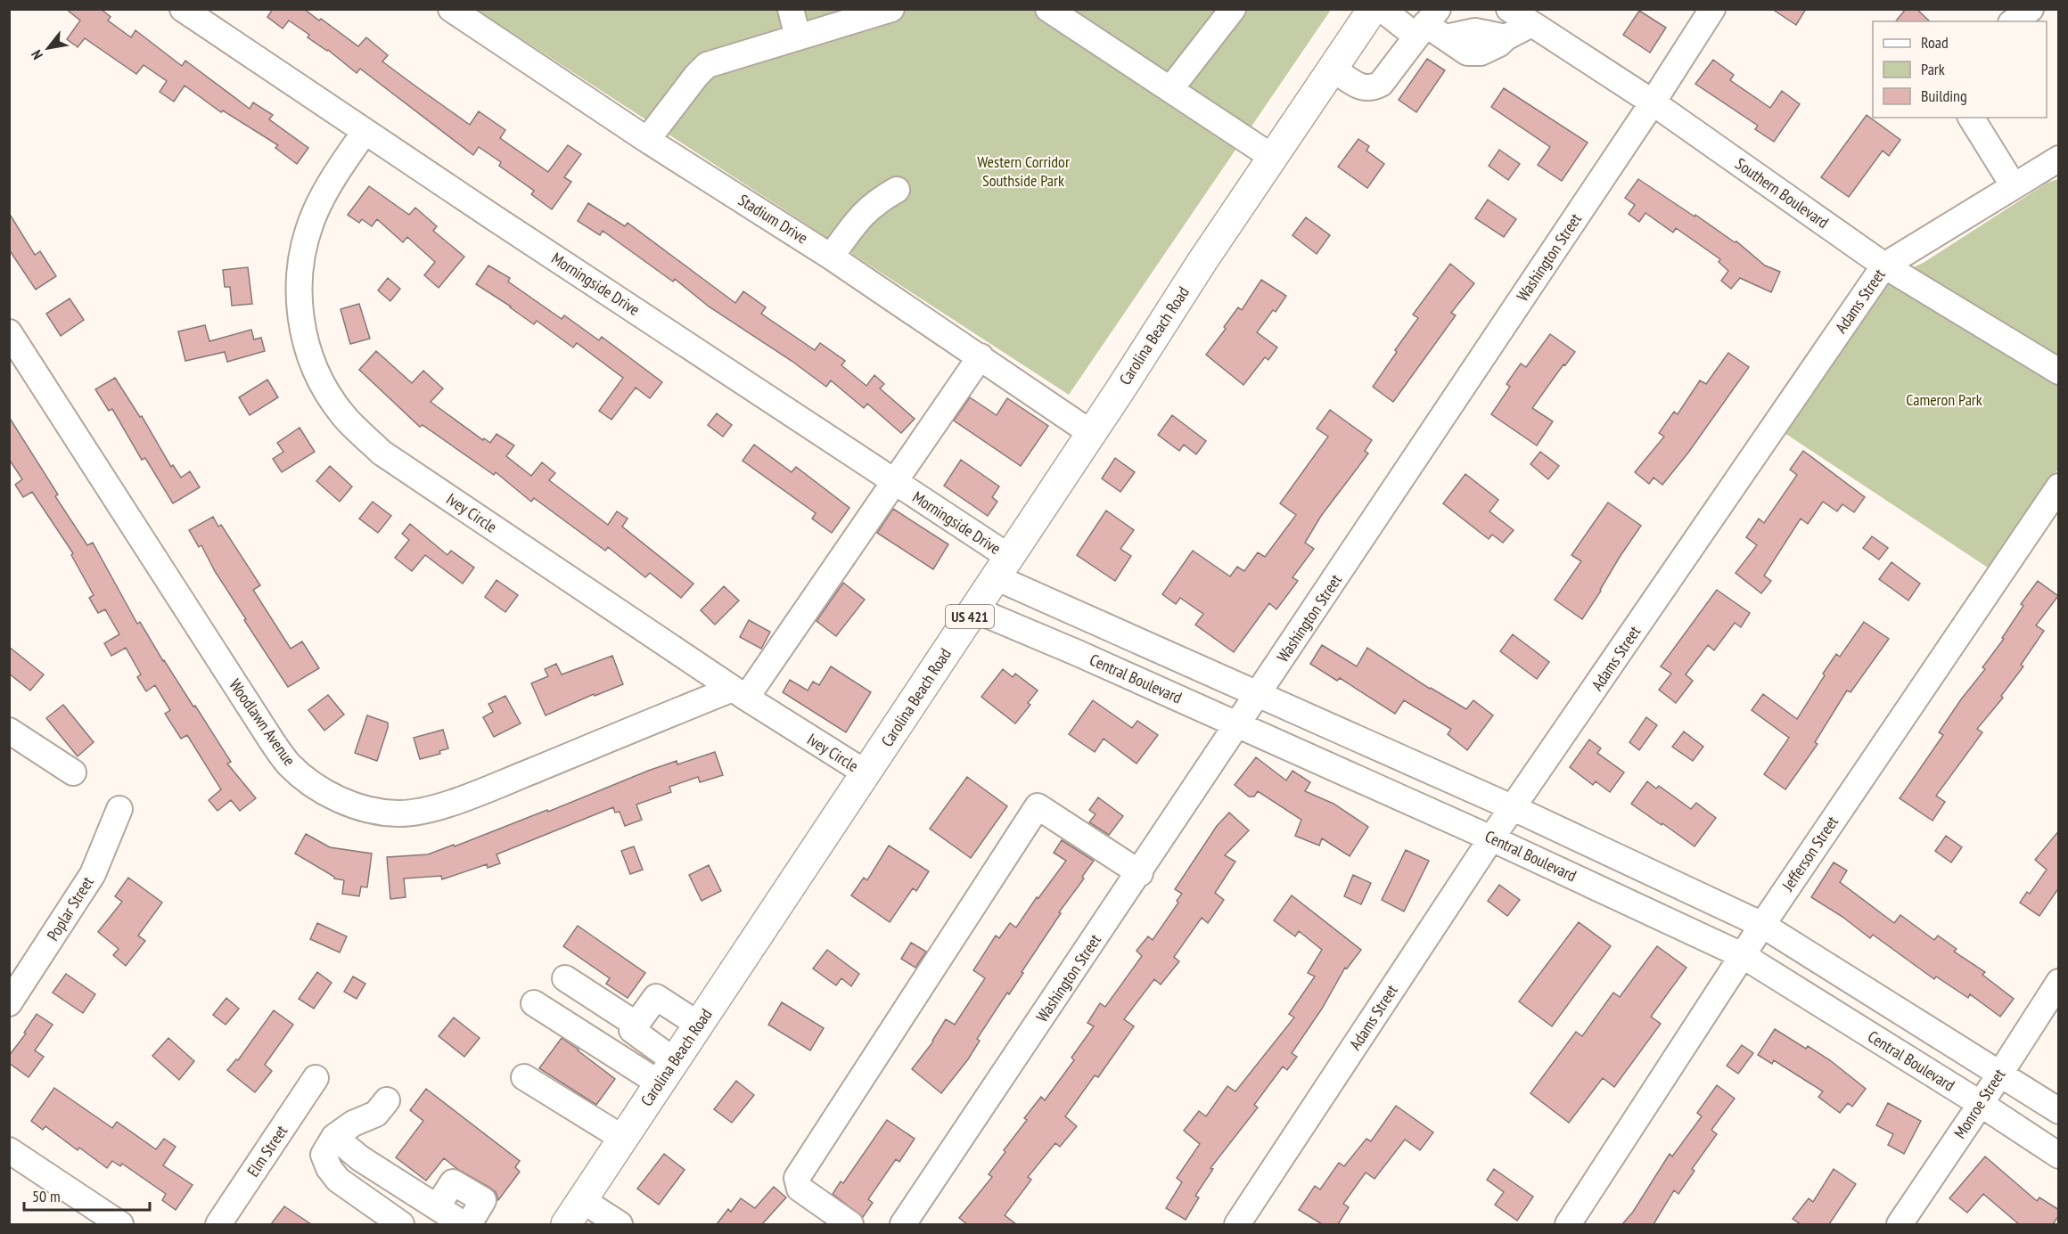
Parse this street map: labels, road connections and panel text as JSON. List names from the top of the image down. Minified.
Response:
{"streets":{"highway":["Carolina Beach Road","US 421"],"street":["Southern Boulevard","Stadium Drive","Washington Street","Morningside Drive","Adams Street","Ivey Circle","Central Boulevard","Woodlawn Avenue","Jefferson Street","Poplar Street","Monroe Street","Elm Street"]},"crossings":[["Southern Boulevard","Washington Street"],["Southern Boulevard","Adams Street"],["Stadium Drive","Carolina Beach Road"],["Washington Street","Central Boulevard"],["Morningside Drive","Carolina Beach Road"],["Morningside Drive","Ivey Circle"],["Adams Street","Central Boulevard"],["Carolina Beach Road","Ivey Circle"],["Carolina Beach Road","Central Boulevard"],["Ivey Circle","Woodlawn Avenue"],["Central Boulevard","Jefferson Street"],["Central Boulevard","Monroe Street"]],"parks":["Western Corridor Southside Park","Cameron Park"],"legend":["Road","Park","Building"],"scale_bar":"50 m","north":"bottom left"}
